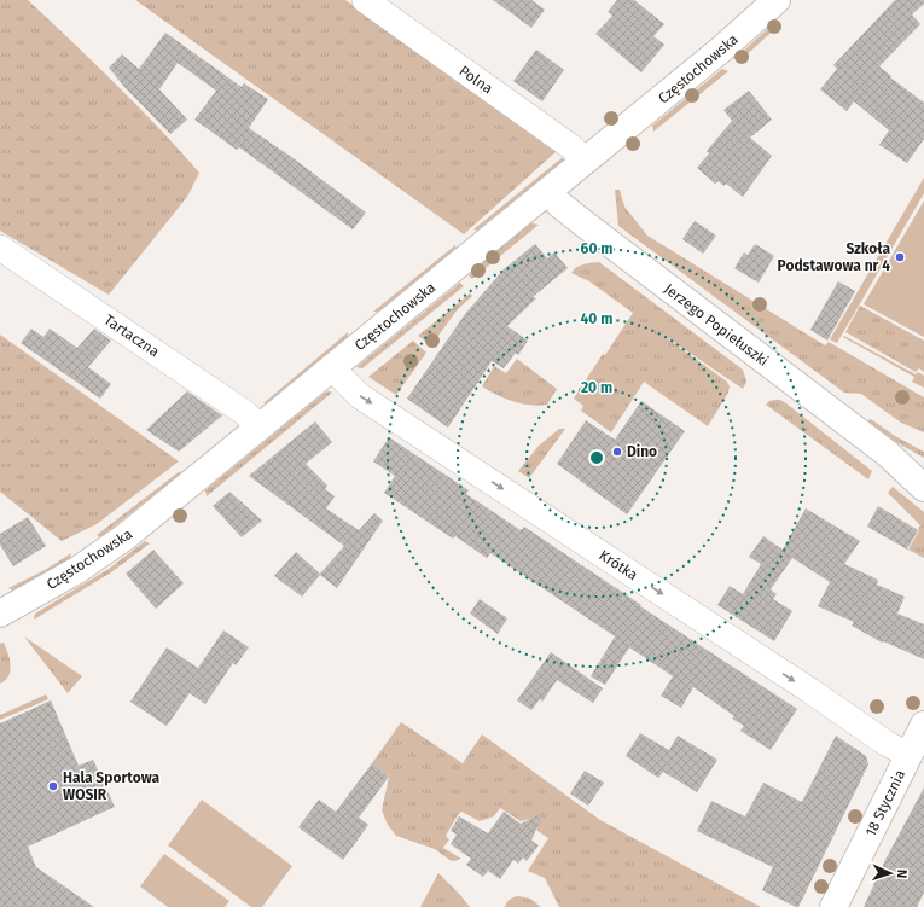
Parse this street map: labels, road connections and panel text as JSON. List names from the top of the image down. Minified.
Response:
{"streets":{"main road":["Częstochowska","Jerzego Popiełuszki","18 Stycznia"],"street":["Polna","Tartaczna","Krótka"]},"crossings":[["Częstochowska","Polna"],["Częstochowska","Jerzego Popiełuszki"],["Częstochowska","Tartaczna"],["Częstochowska","Krótka"],["Krótka","18 Stycznia"]],"one_way":["Krótka"],"places":["Szkoła Podstawowa nr 4","Dino","Hala Sportowa WOSIR"],"north":"right","rings":["60 m","40 m","20 m"]}
